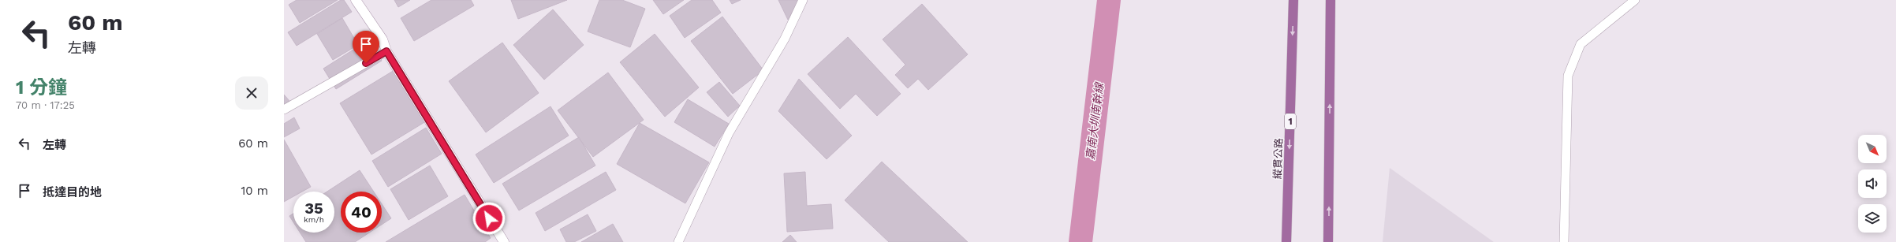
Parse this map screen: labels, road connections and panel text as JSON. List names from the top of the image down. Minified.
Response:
{"streets":{"main road":["1","縱貫公路"]},"water":["嘉南大圳南幹線"],"north":"bottom right","page":{"turn":["60 m","左轉"],"heading":["1 分鐘","70 m · 17:25"],"list":[{"name":"左轉","value":"60 m"},{"name":"抵達目的地","value":"10 m"}],"speed":"35 km/h","limit":"40"}}
